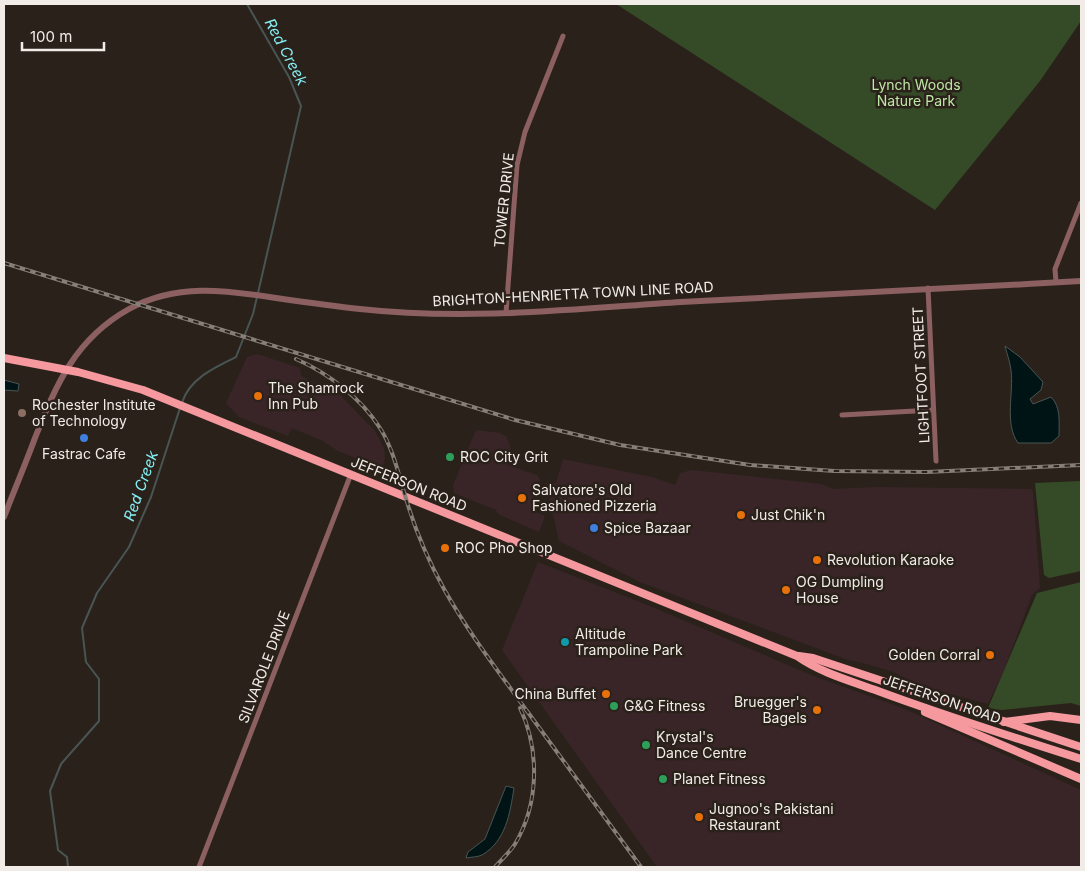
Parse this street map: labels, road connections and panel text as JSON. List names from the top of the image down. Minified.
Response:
{"streets":{"main road":["JEFFERSON ROAD"],"street":["TOWER DRIVE","BRIGHTON-HENRIETTA TOWN LINE ROAD","LIGHTFOOT STREET","SILVAROLE DRIVE"]},"crossings":[["TOWER DRIVE","BRIGHTON-HENRIETTA TOWN LINE ROAD"],["BRIGHTON-HENRIETTA TOWN LINE ROAD","LIGHTFOOT STREET"],["BRIGHTON-HENRIETTA TOWN LINE ROAD","JEFFERSON ROAD"],["JEFFERSON ROAD","SILVAROLE DRIVE"]],"water":["Red Creek"],"parks":["Lynch Woods Nature Park"],"places":["The Shamrock Inn Pub","Rochester Institute of Technology","Fastrac Cafe","ROC City Grit","Salvatore's Old Fashioned Pizzeria","Just Chik'n","Spice Bazaar","ROC Pho Shop","Revolution Karaoke","OG Dumpling House","Altitude Trampoline Park","Golden Corral","China Buffet","G&G Fitness","Bruegger's Bagels","Krystal's Dance Centre","Planet Fitness","Jugnoo's Pakistani Restaurant"],"scale_bar":"100 m"}
